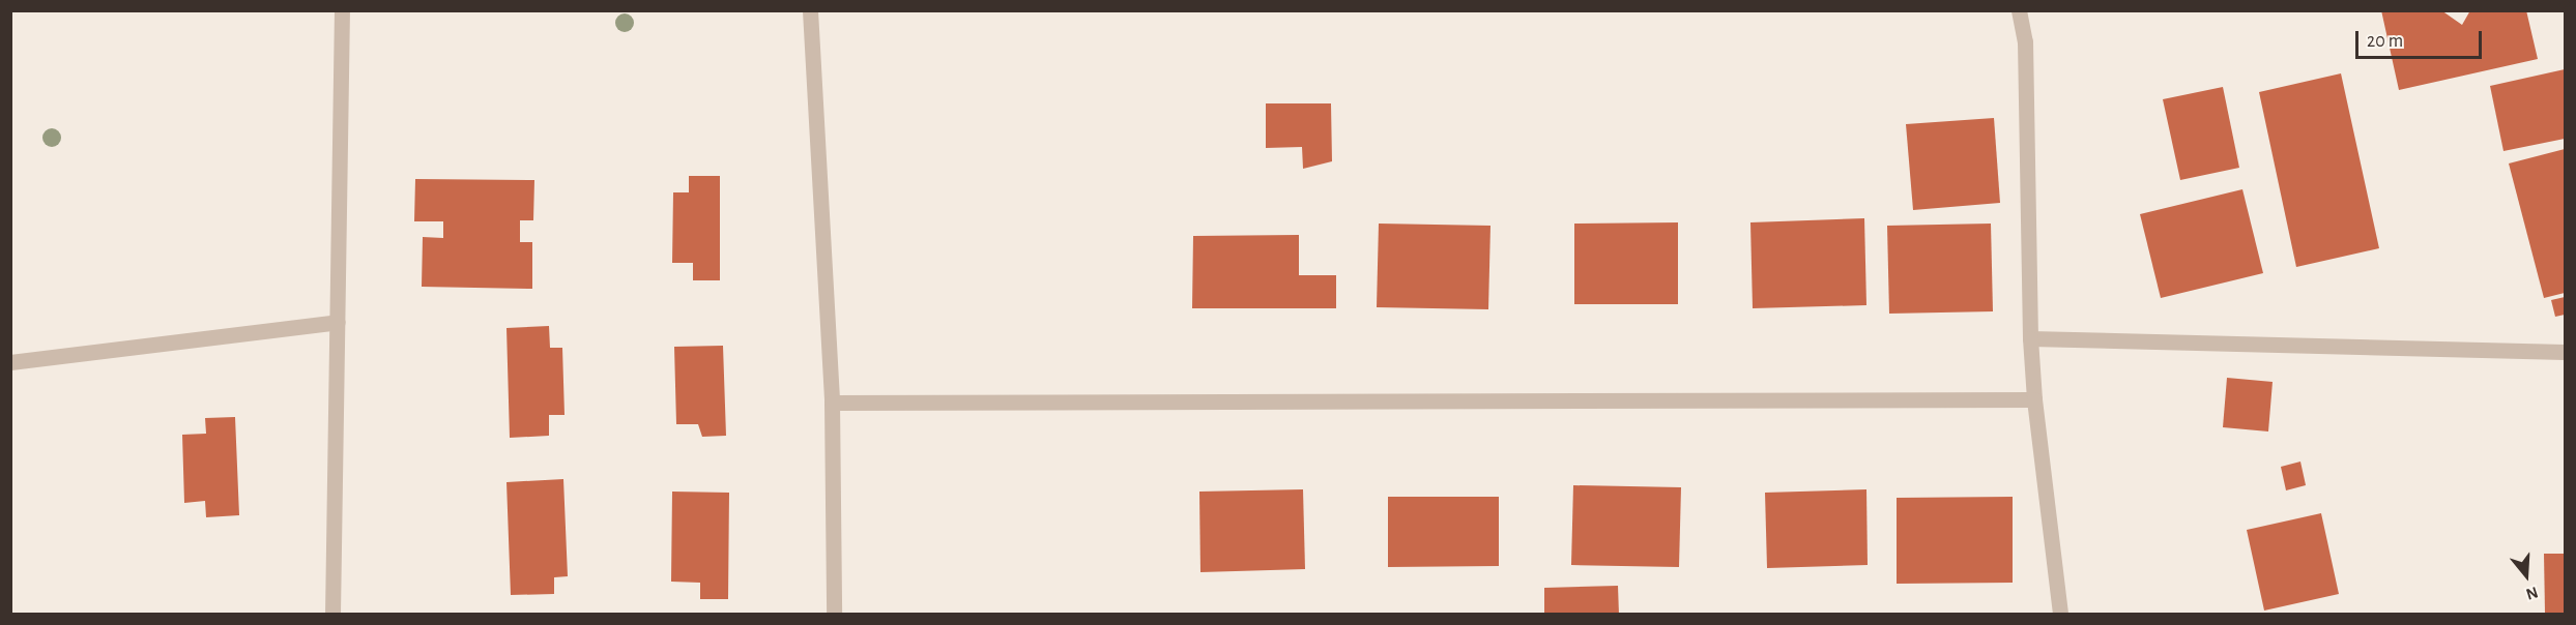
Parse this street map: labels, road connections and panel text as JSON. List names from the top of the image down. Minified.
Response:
{"scale_bar":"20 m","north":"bottom"}
